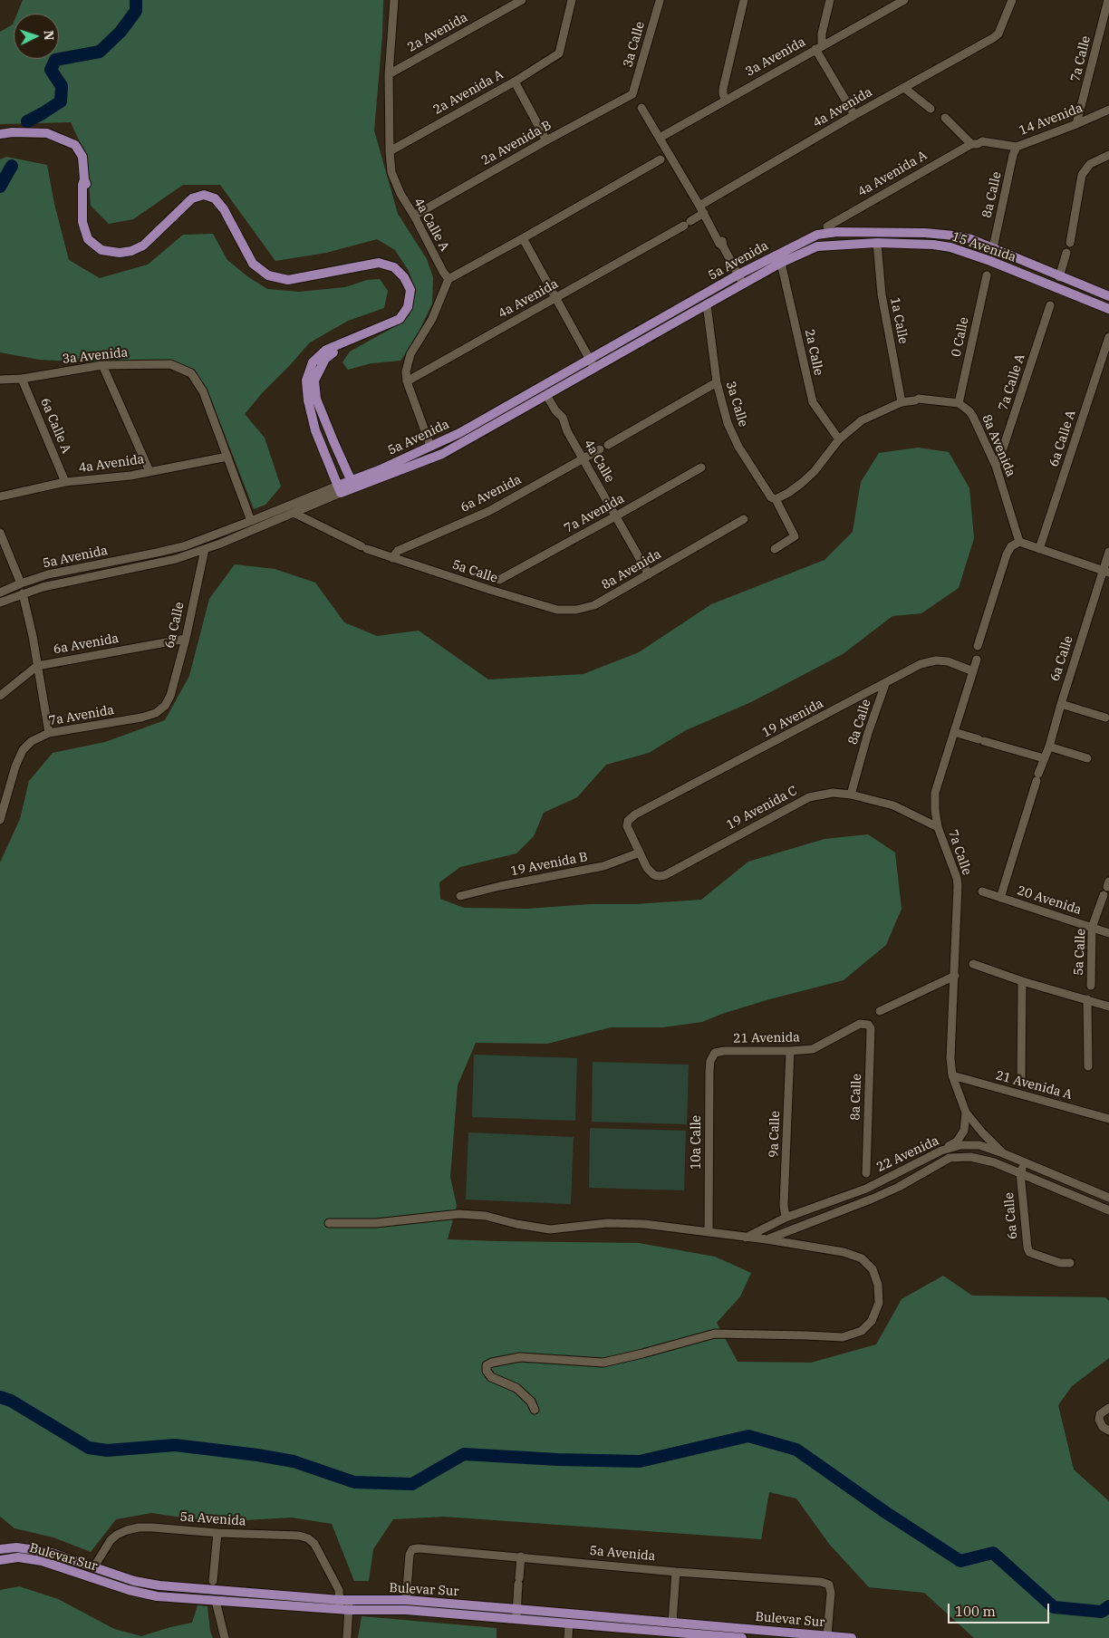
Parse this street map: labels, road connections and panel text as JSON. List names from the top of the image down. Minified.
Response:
{"streets":{"main road":["15 Avenida","5a Avenida","Bulevar Sur"],"street":["2a Avenida","3a Calle","3a Avenida","7a Calle","2a Avenida A","4a Avenida","14 Avenida","2a Avenida B","4a Avenida A","8a Calle","4a Calle A","1a Calle","0 Calle","2a Calle","7a Calle A","6a Calle A","8a Avenida","4a Calle","6a Avenida","7a Avenida","5a Calle","6a Calle","19 Avenida","19 Avenida C","19 Avenida B","20 Avenida","21 Avenida","21 Avenida A","9a Calle","10a Calle","22 Avenida"]},"crossings":[["2a Avenida","4a Calle A"],["3a Calle","2a Avenida B"],["3a Calle","5a Avenida"],["3a Avenida","4a Avenida"],["3a Avenida","6a Calle A"],["7a Calle","14 Avenida"],["7a Calle","19 Avenida"],["7a Calle","19 Avenida C"],["7a Calle","21 Avenida A"],["7a Calle","22 Avenida"],["2a Avenida A","4a Calle A"],["4a Avenida","6a Calle A"],["14 Avenida","4a Avenida A"],["14 Avenida","8a Calle"],["2a Avenida B","4a Calle A"],["8a Calle","15 Avenida"],["8a Calle","19 Avenida"],["8a Calle","19 Avenida C"],["8a Calle","21 Avenida"],["15 Avenida","5a Avenida"],["15 Avenida","1a Calle"],["5a Avenida","2a Calle"],["5a Avenida","4a Calle"],["5a Avenida","5a Calle"],["5a Avenida","6a Calle"],["5a Avenida","Bulevar Sur"],["0 Calle","8a Avenida"],["7a Calle A","8a Avenida"],["8a Avenida","4a Calle"],["8a Avenida","5a Calle"],["4a Calle","6a Avenida"],["4a Calle","7a Avenida"],["6a Avenida","5a Calle"],["6a Avenida","6a Calle"],["7a Avenida","6a Calle"],["5a Calle","20 Avenida"],["6a Calle","20 Avenida"],["6a Calle","22 Avenida"],["19 Avenida","19 Avenida C"],["19 Avenida","19 Avenida B"],["19 Avenida C","19 Avenida B"],["21 Avenida","9a Calle"],["21 Avenida","10a Calle"],["9a Calle","22 Avenida"]],"scale_bar":"100 m","north":"right"}
